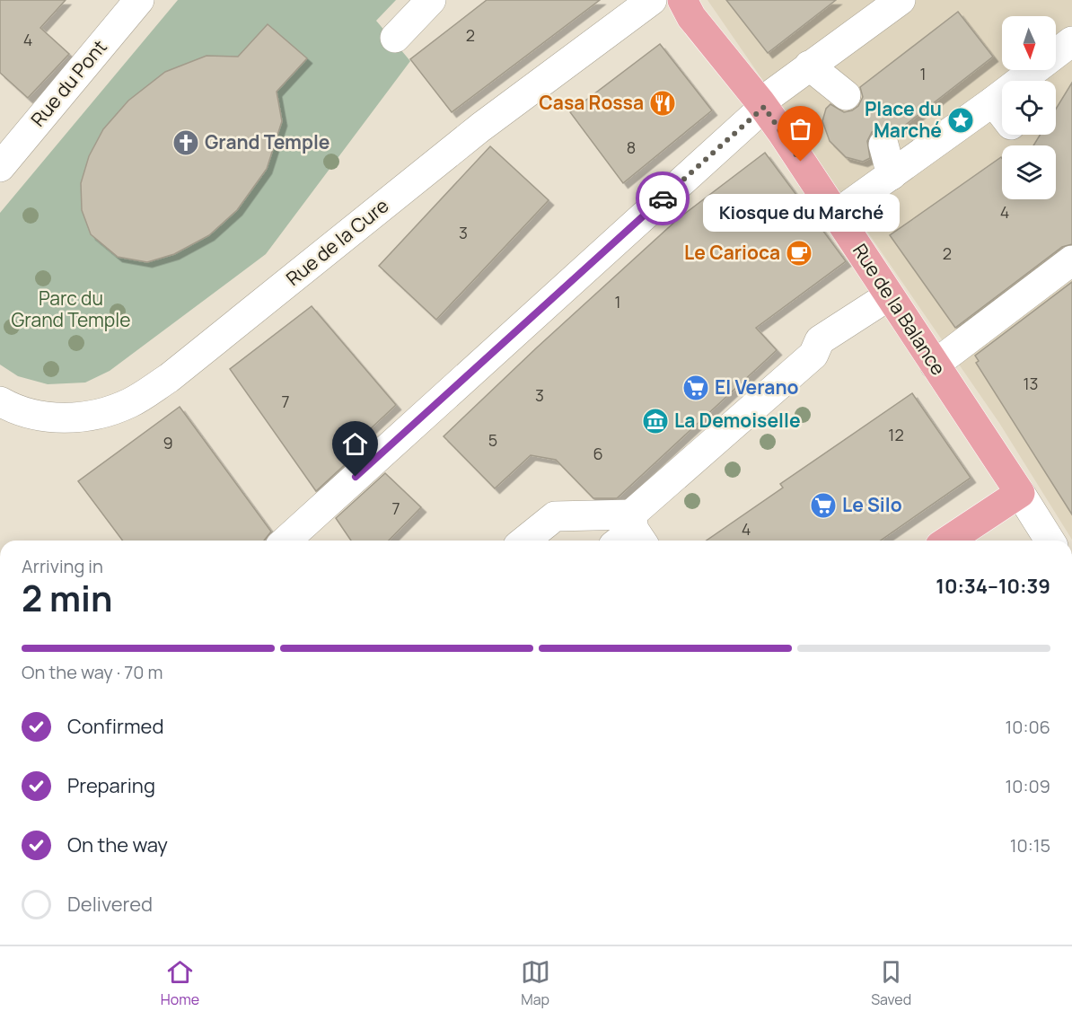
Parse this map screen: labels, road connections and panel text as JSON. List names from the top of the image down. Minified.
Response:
{"streets":{"main road":["Rue de la Balance"],"street":["Rue du Pont","Rue de la Cure"]},"parks":["Parc du Grand Temple"],"places":{"restaurant":["Casa Rossa"],"place":["Place du Marché"],"church":["Grand Temple"],"other":["Kiosque du Marché"],"cafe":["Le Carioca"],"supermarket":["El Verano","Le Silo"],"museum":["La Demoiselle"]},"house_numbers":["2","4","1","8","4","3","2","1","13","3","7","12","5","9","6","7","4"],"north":"bottom","page":{"bubble":"Kiosque du Marché","heading":["2 min","Arriving in","10:34–10:39"],"bar":"On the way · 70 m","list":[["Confirmed","10:06"],["Preparing","10:09"],["On the way","10:15"],"Delivered"],"tabs":["Home","Map","Saved"]}}
